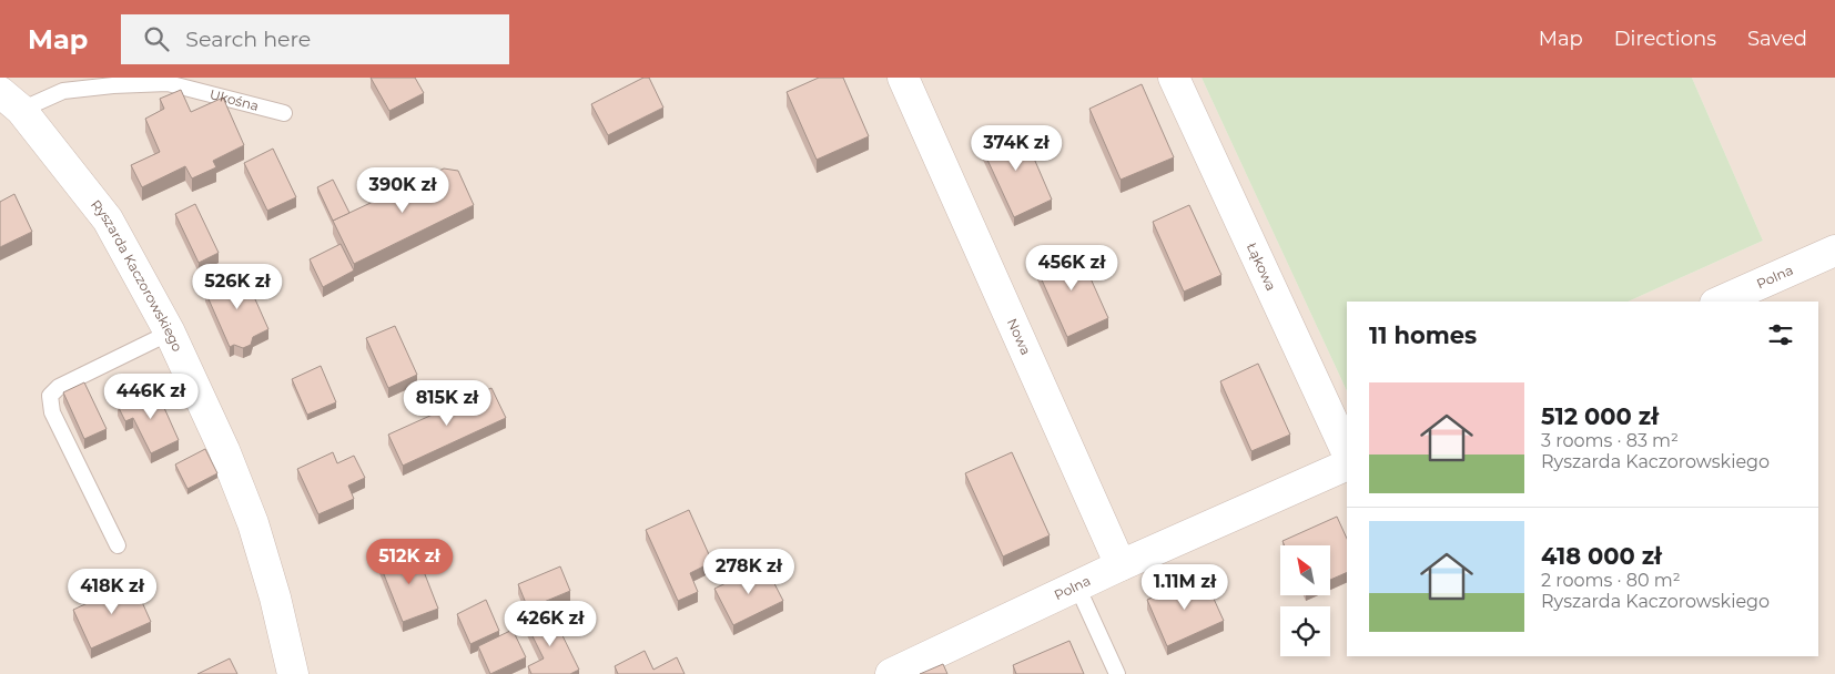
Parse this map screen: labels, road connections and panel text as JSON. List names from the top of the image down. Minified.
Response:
{"streets":{"street":["Łąkowa","Ryszarda Kaczorowskiego","Polna","Nowa"],"lane":["Ukośna"]},"crossings":[["Ukośna","Ryszarda Kaczorowskiego"],["Polna","Nowa"]],"north":"top left","page":{"header":"Map","search":"Search here","nav":["Map","Directions","Saved"],"price":["374K zł","390K zł","456K zł","526K zł","446K zł","815K zł","512K zł","278K zł","1.11M zł","418K zł","426K zł"],"heading":"11 homes","list":[{"name":"512 000 zł","note":"3 rooms · 83 m² · Ryszarda Kaczorowskiego"},{"name":"418 000 zł","note":"2 rooms · 80 m² · Ryszarda Kaczorowskiego"}]}}
